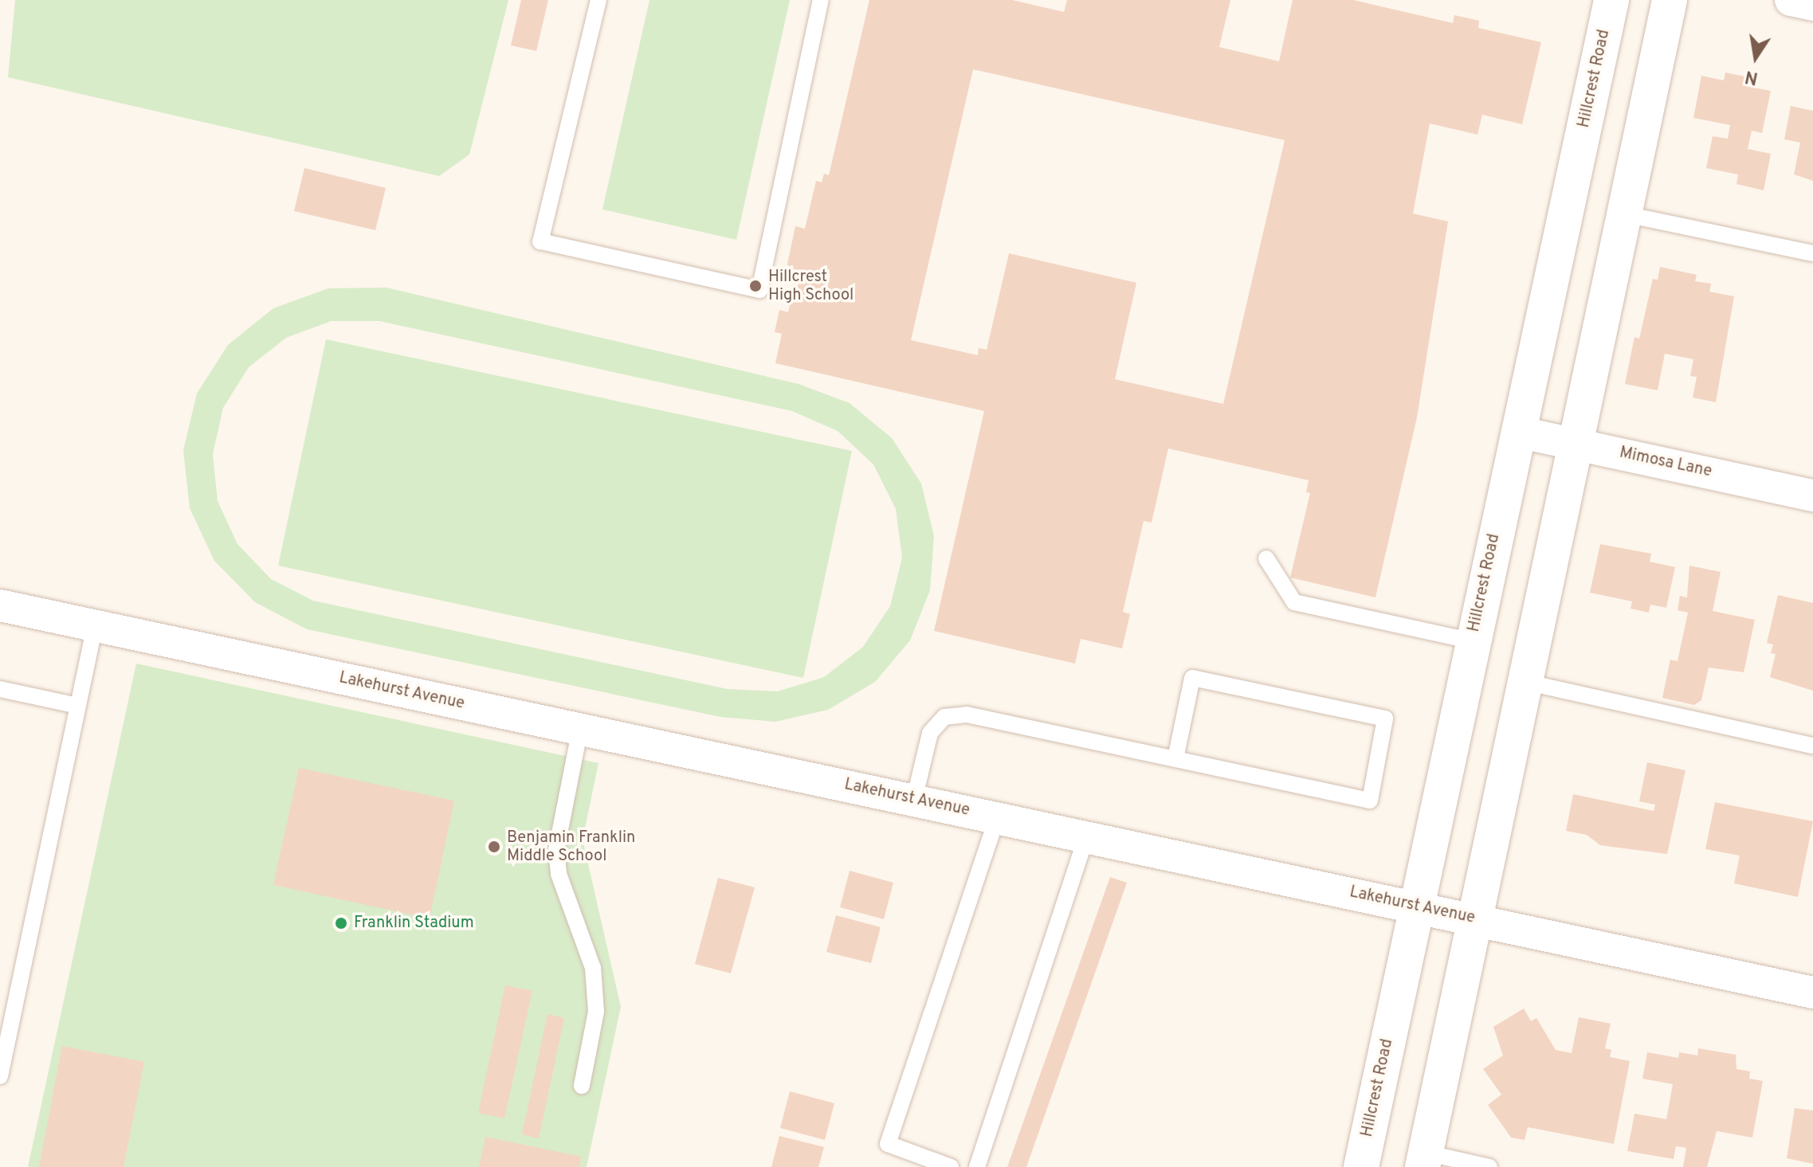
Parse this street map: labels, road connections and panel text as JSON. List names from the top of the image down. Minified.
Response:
{"streets":{"main road":["Hillcrest Road"],"street":["Mimosa Lane","Lakehurst Avenue"]},"crossings":[["Hillcrest Road","Mimosa Lane"],["Hillcrest Road","Lakehurst Avenue"]],"places":["Hillcrest High School","Benjamin Franklin Middle School","Franklin Stadium"],"north":"bottom"}
